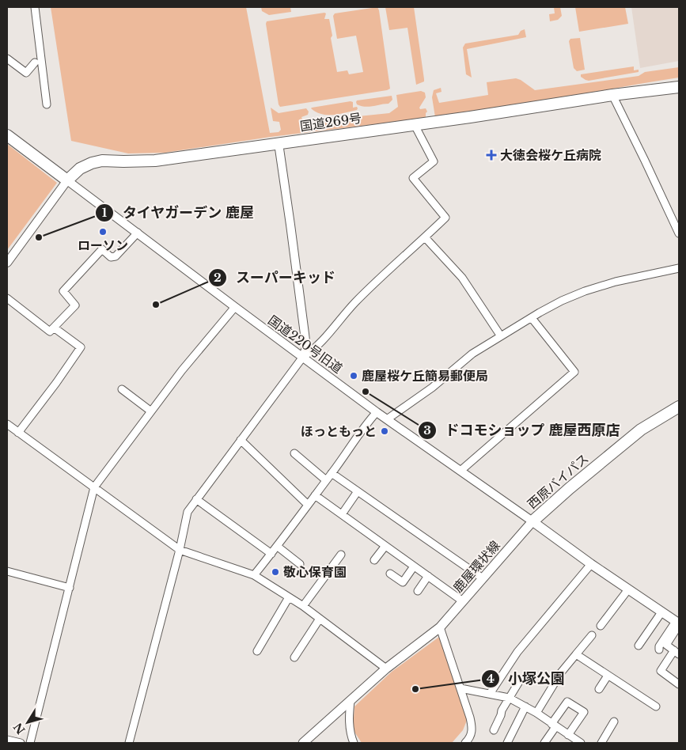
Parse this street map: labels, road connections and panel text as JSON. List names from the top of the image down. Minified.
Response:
{"streets":{"highway":["国道269号","西原バイパス"],"main road":["鹿屋環状線"],"street":["国道220号旧道"]},"crossings":[["国道269号","国道220号旧道"],["国道220号旧道","西原バイパス"],["国道220号旧道","鹿屋環状線"],["西原バイパス","鹿屋環状線"]],"places":{"health":["大徳会桜ケ丘病院"],"other":["ローソン","タイヤガーデン 鹿屋","スーパーキッド","鹿屋桜ケ丘簡易郵便局","ドコモショップ 鹿屋西原店","ほっともっと","敬心保育園","小塚公園"]},"north":"bottom left"}
